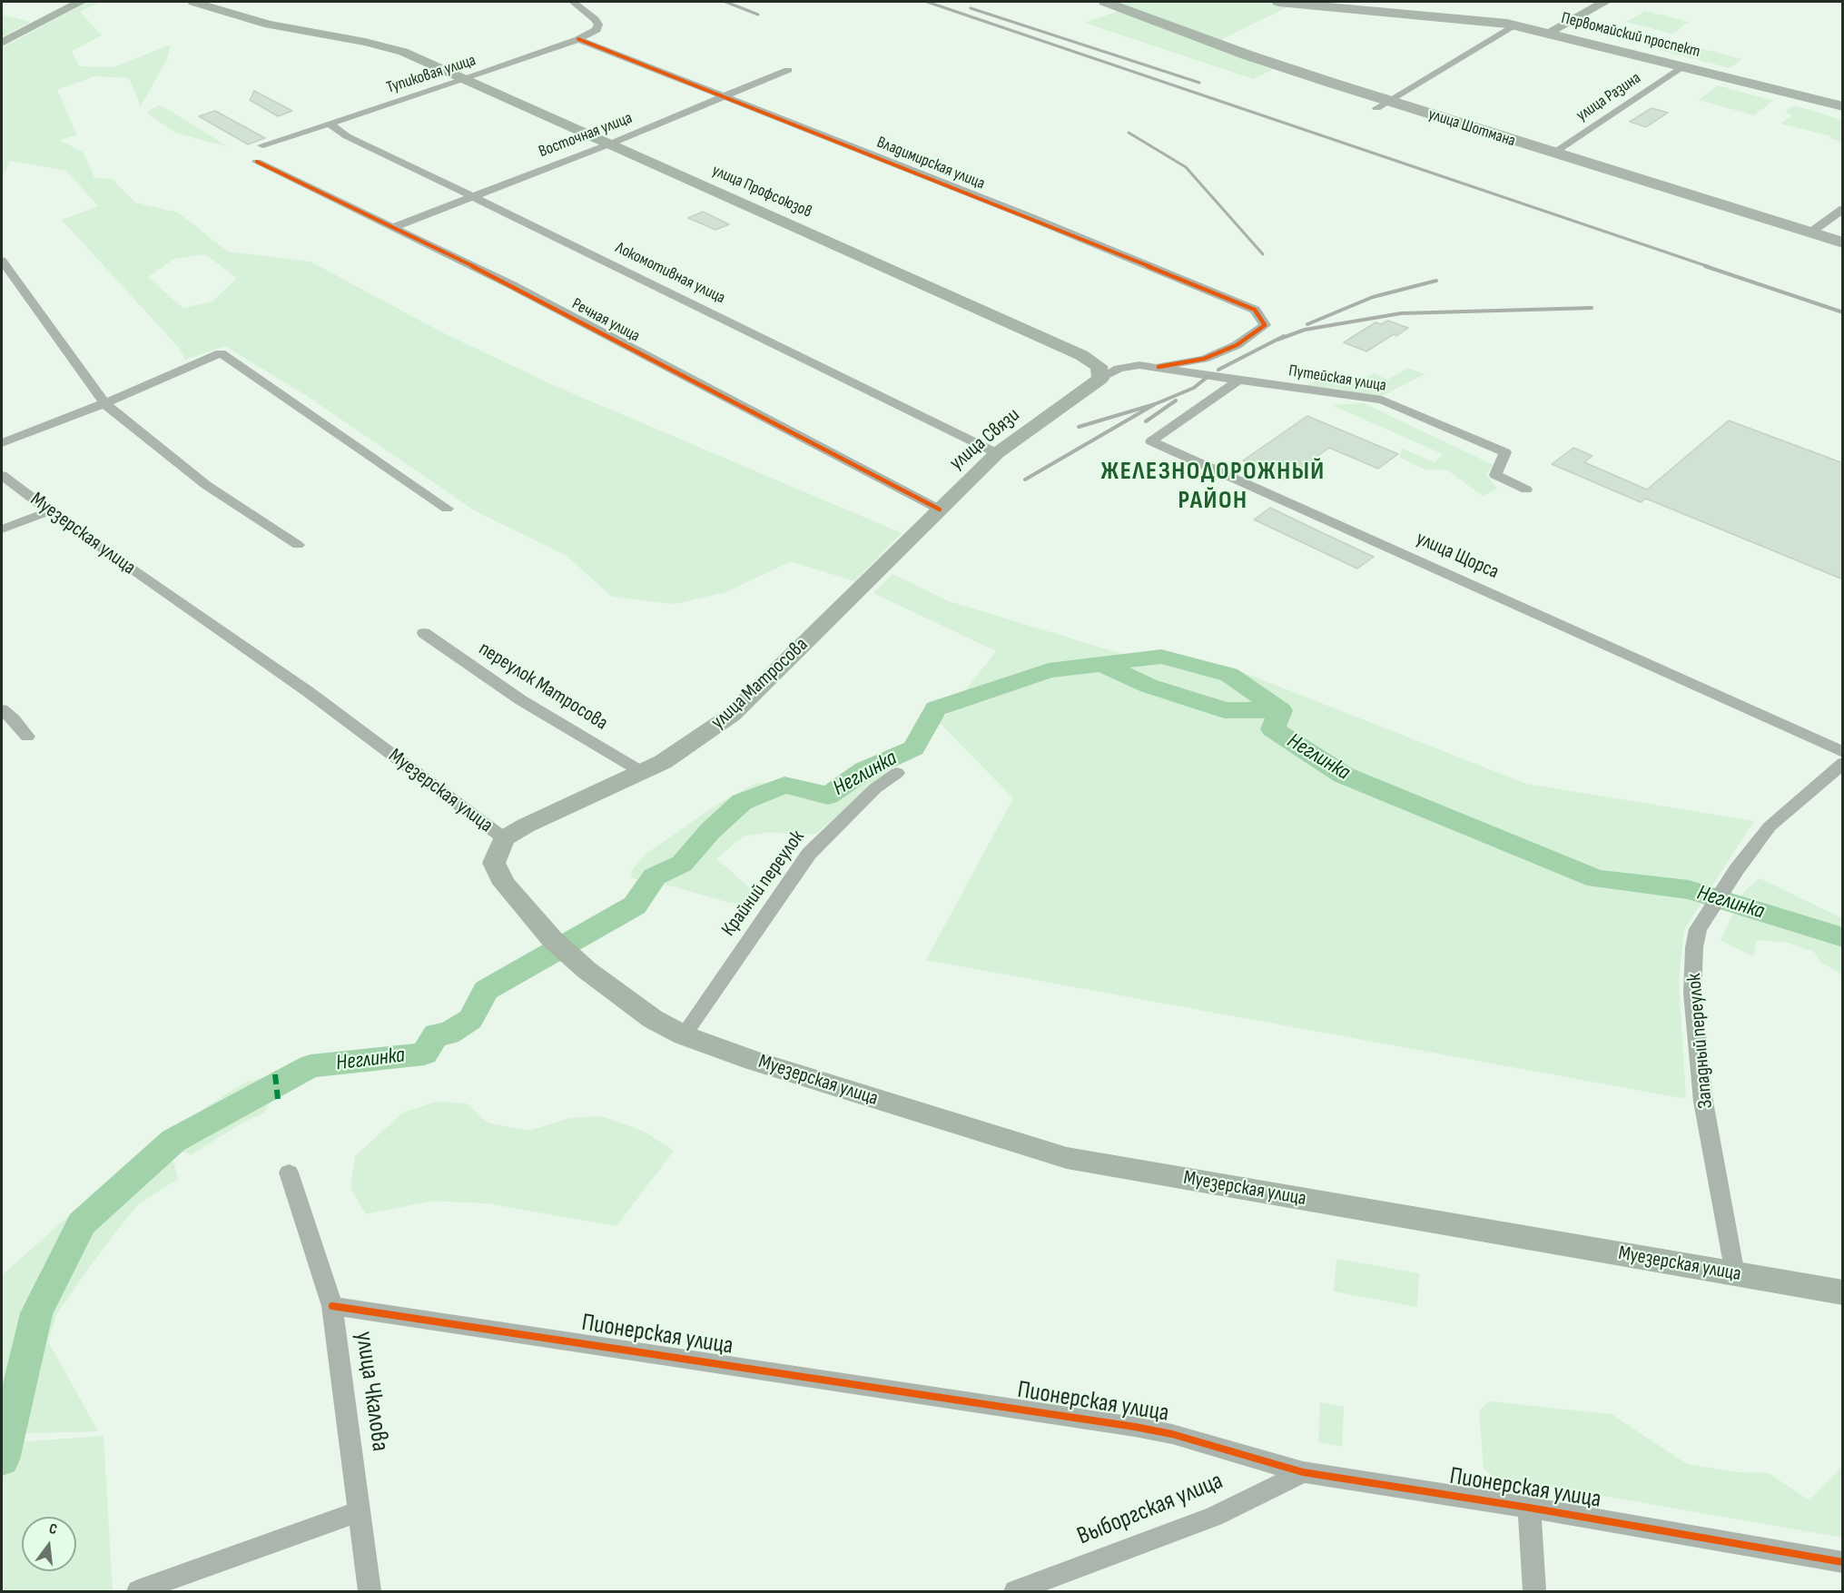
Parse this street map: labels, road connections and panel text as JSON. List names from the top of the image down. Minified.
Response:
{"streets":{"main road":["Первомайский проспект","улица Шотмана","улица Профсоюзов","улица Связи","Муезерская улица","улица Матросова"],"street":["Тупиковая улица","улица Разина","Восточная улица","Владимирская улица","Локомотивная улица","Речная улица","Путейская улица","улица Щорса","переулок Матросова","Крайний переулок","Западный переулок","Пионерская улица","улица Чкалова","Выборгская улица"]},"crossings":[["Первомайский проспект","улица Разина"],["Тупиковая улица","Владимирская улица"],["Тупиковая улица","улица Профсоюзов"],["Тупиковая улица","Локомотивная улица"],["улица Разина","улица Шотмана"],["Восточная улица","Владимирская улица"],["Восточная улица","улица Профсоюзов"],["Восточная улица","Локомотивная улица"],["Восточная улица","Речная улица"],["Владимирская улица","Путейская улица"],["улица Профсоюзов","Путейская улица"],["улица Профсоюзов","улица Связи"],["Локомотивная улица","улица Связи"],["Речная улица","улица Связи"],["Путейская улица","улица Связи"],["Путейская улица","улица Щорса"],["улица Связи","улица Матросова"],["Муезерская улица","улица Матросова"],["Муезерская улица","Крайний переулок"],["Муезерская улица","Западный переулок"],["улица Матросова","переулок Матросова"],["Пионерская улица","улица Чкалова"],["Пионерская улица","Выборгская улица"]],"districts":["ЖЕЛЕЗНОДОРОЖНЫЙ РАЙОН"],"water":["Неглинка"],"north":"top"}
